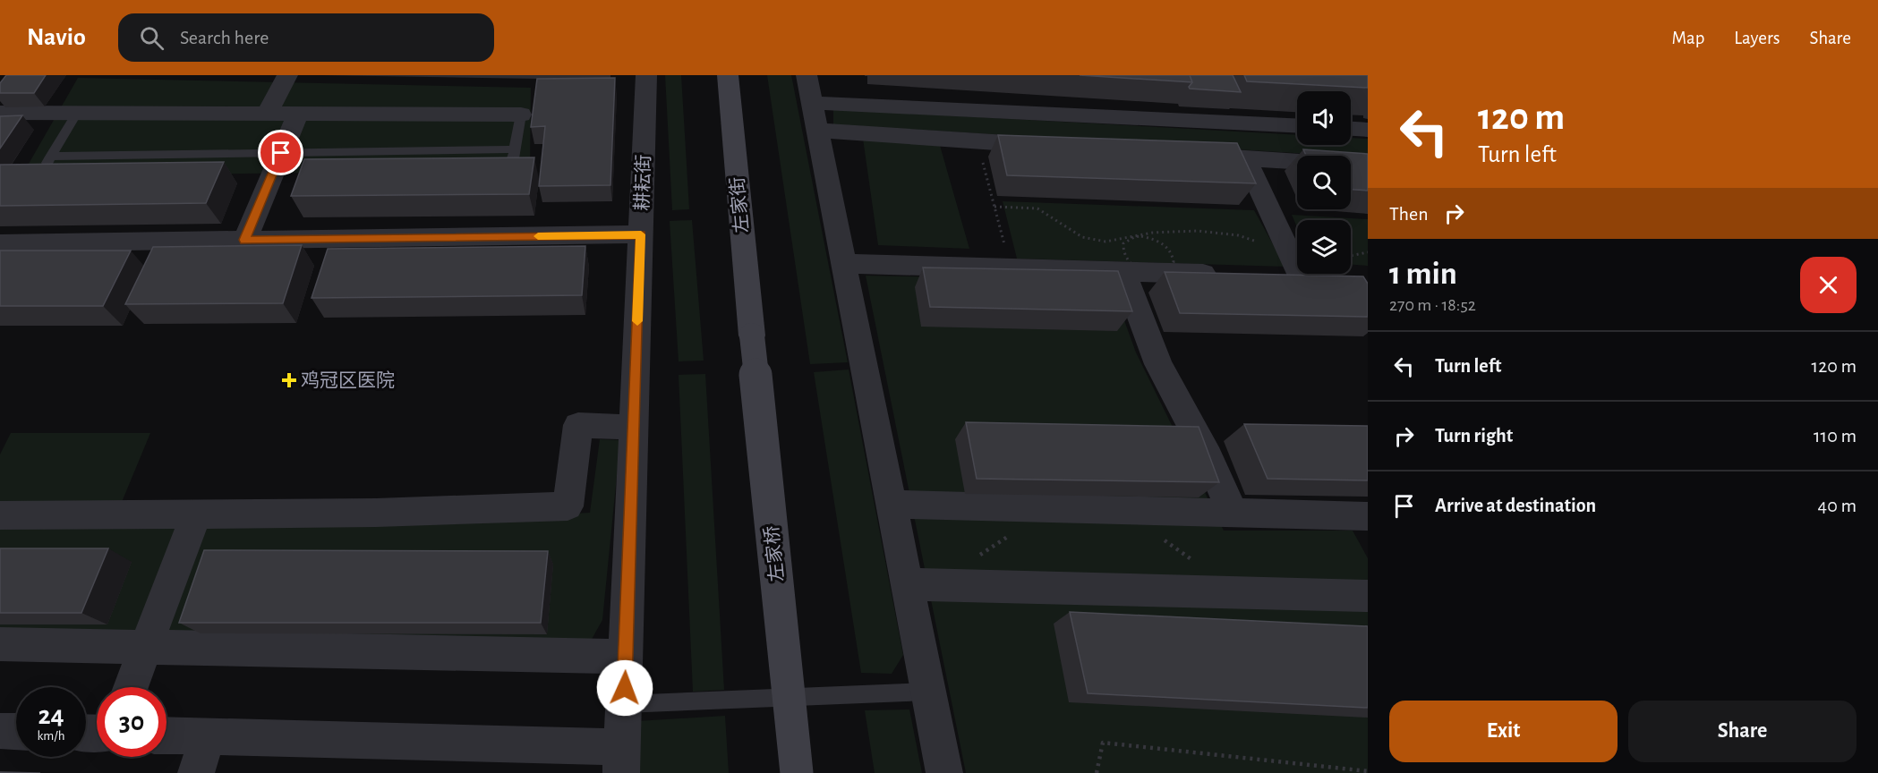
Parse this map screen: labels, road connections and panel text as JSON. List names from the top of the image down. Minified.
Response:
{"streets":{"main road":["左家街","左家桥"],"street":["耕耘街"]},"crossings":[["左家街","左家桥"]],"places":{"health":["鸡冠区医院"]},"page":{"header":"Navio","search":"Search here","nav":["Map","Layers","Share"],"turn":["120 m","Turn left"],"then":"Then","heading":["1 min","270 m · 18:52"],"list":[{"name":"Turn left","value":"120 m"},{"name":"Turn right","value":"110 m"},{"name":"Arrive at destination","value":"40 m"}],"speed":"24 km/h","limit":"30","buttons":["Exit","Share"]}}
